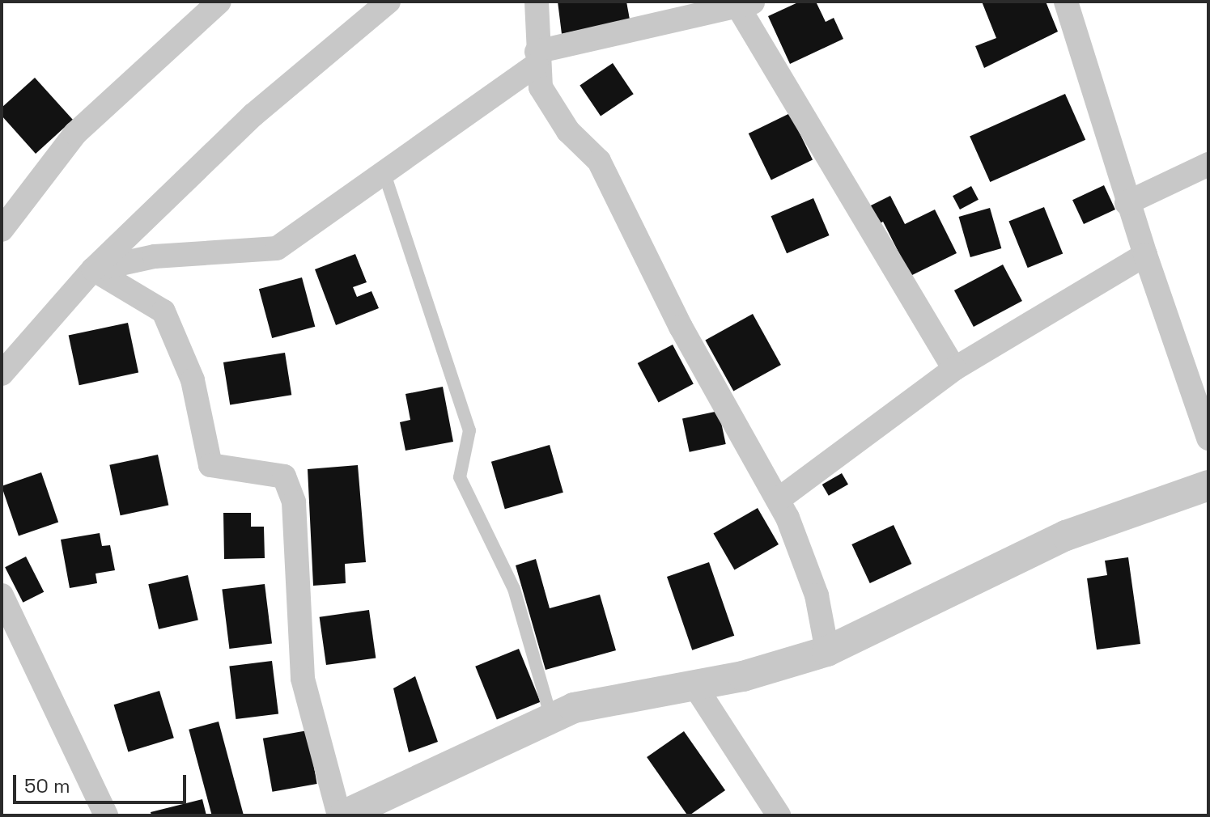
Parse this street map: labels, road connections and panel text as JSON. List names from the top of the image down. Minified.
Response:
{"scale_bar":"50 m"}
